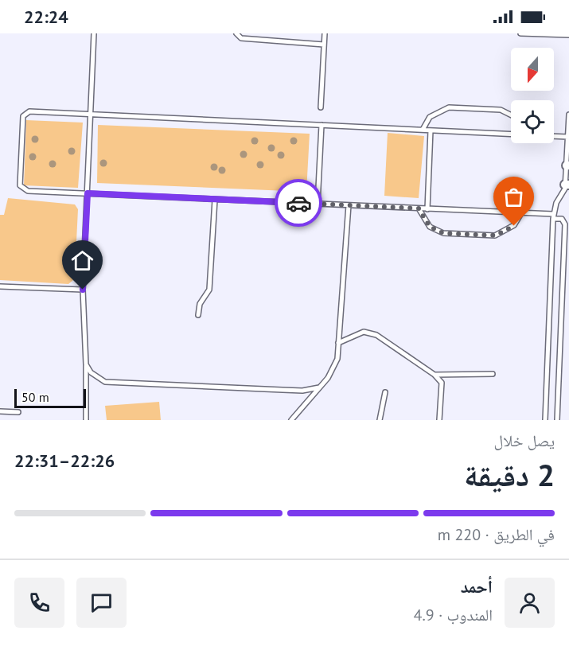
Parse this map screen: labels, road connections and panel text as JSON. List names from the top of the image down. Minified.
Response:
{"scale_bar":"50 m","north":"bottom","page":{"status":"22:24","scale":"50 m","heading":["2 دقيقة","يصل خلال","22:26–22:31"],"panel":["أحمد","المندوب · 4.9"],"bar":"في الطريق · 220 m"}}
